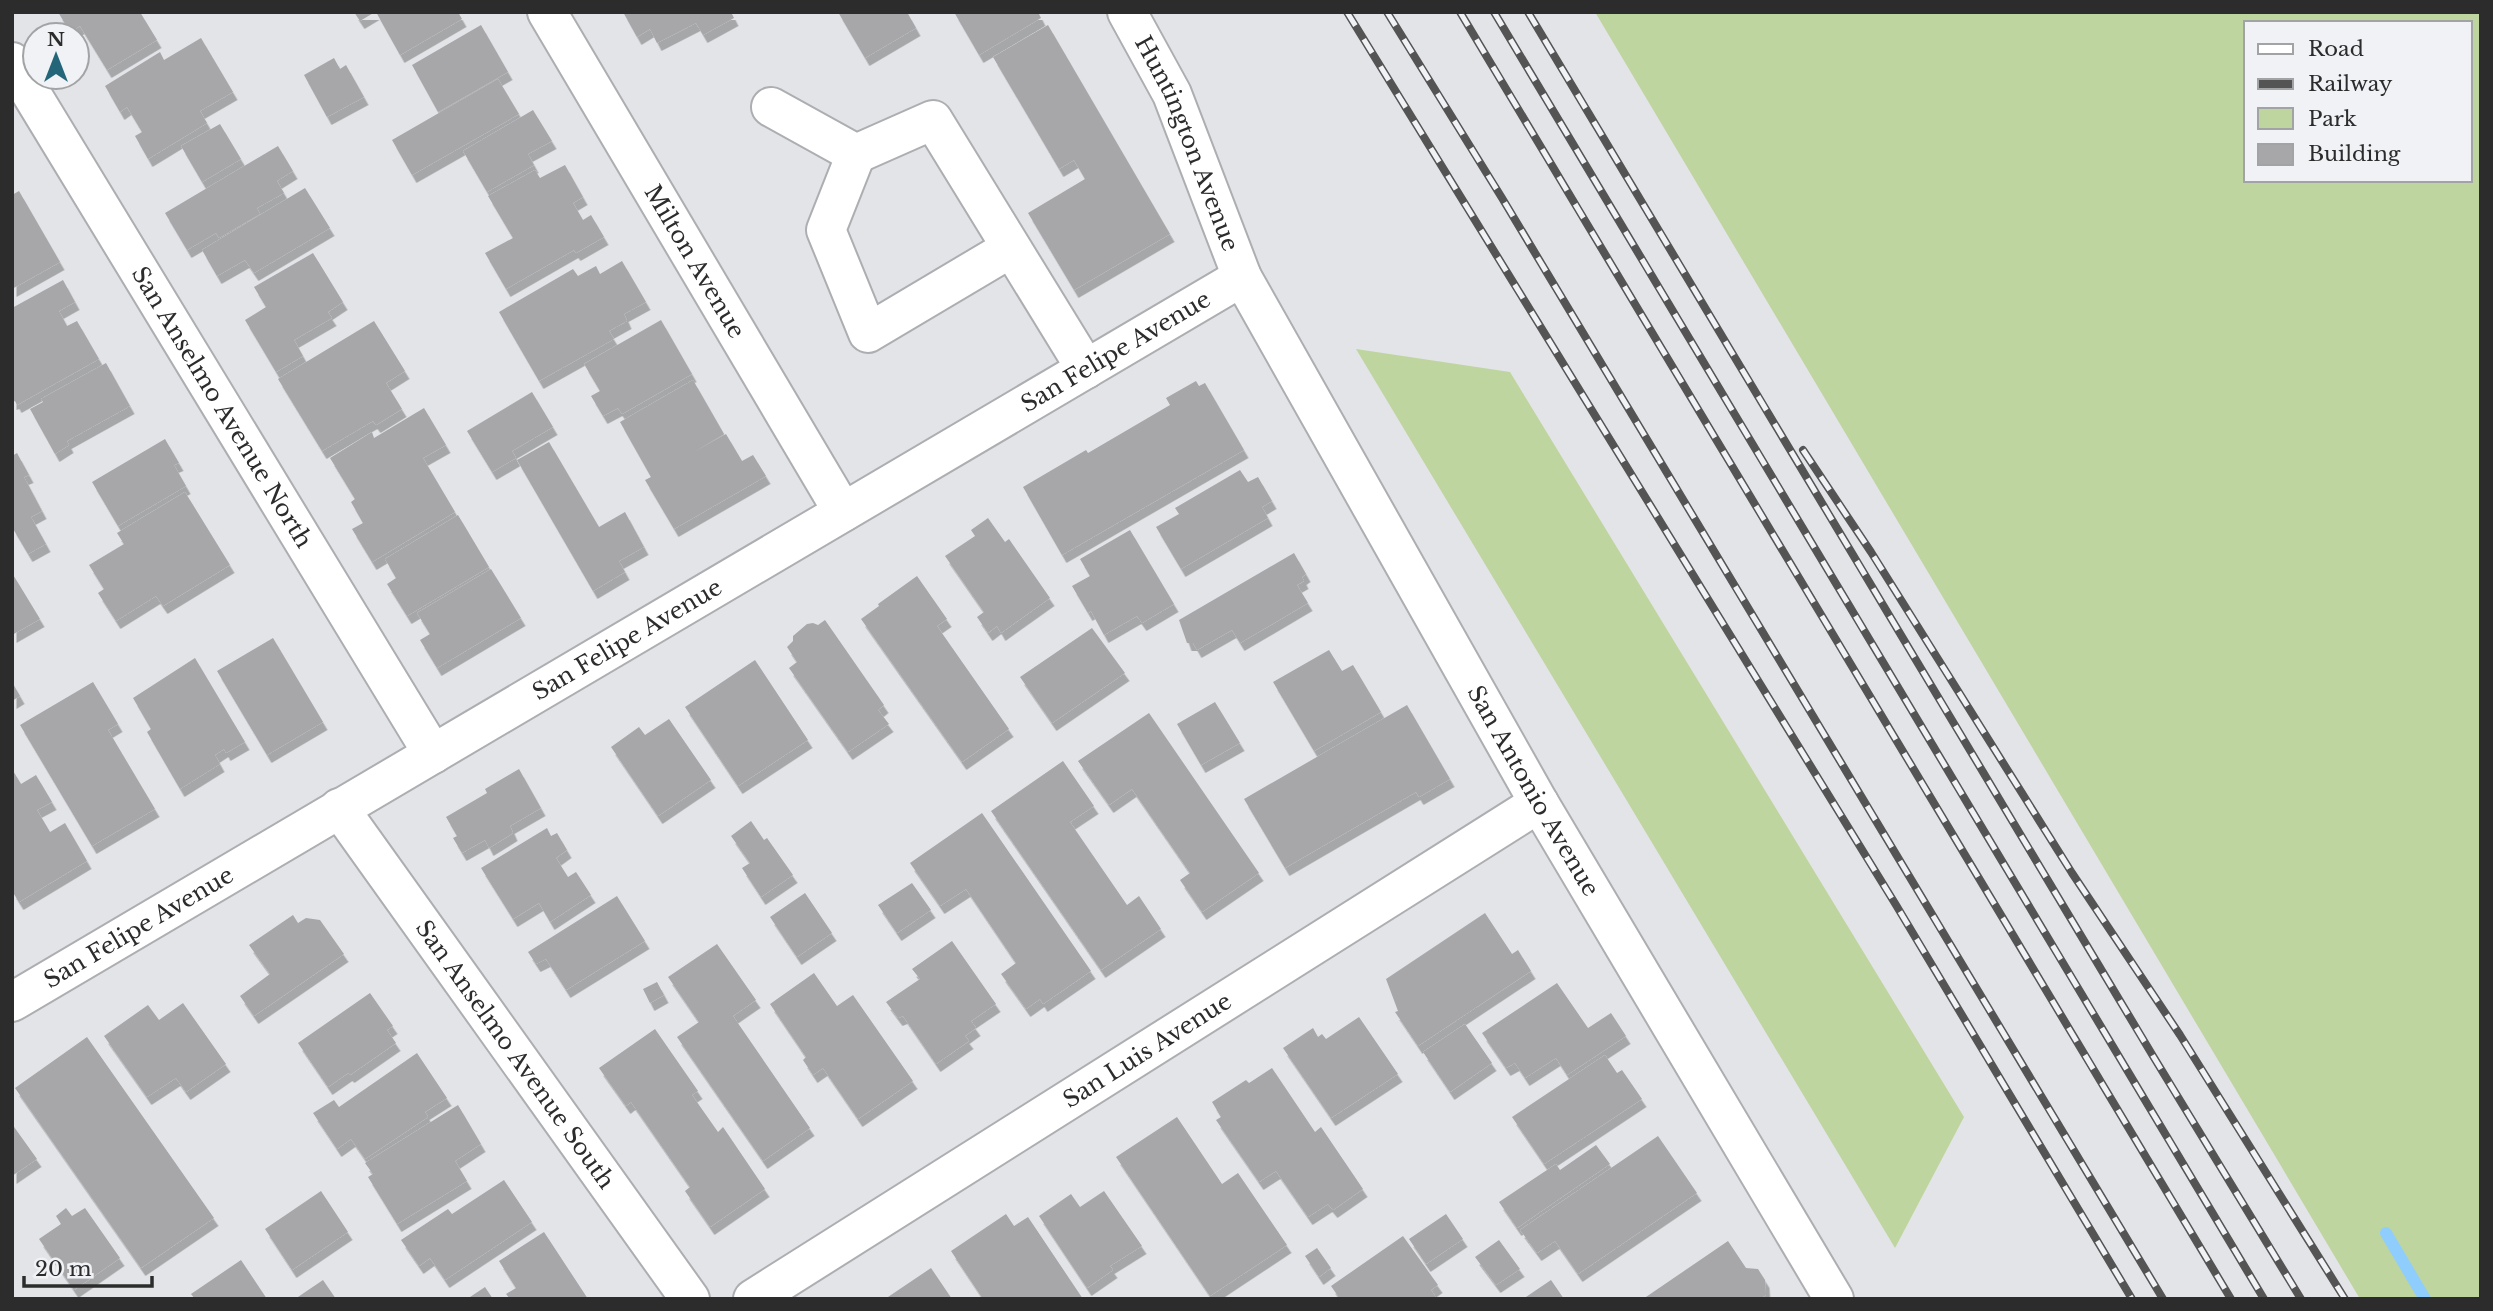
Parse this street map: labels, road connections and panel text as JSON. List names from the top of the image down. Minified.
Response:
{"streets":{"street":["Huntington Avenue","Milton Avenue","San Felipe Avenue","San Anselmo Avenue North","San Antonio Avenue","San Luis Avenue","San Anselmo Avenue South"]},"crossings":[["Huntington Avenue","San Felipe Avenue"],["Huntington Avenue","San Antonio Avenue"],["Milton Avenue","San Felipe Avenue"],["San Felipe Avenue","San Anselmo Avenue North"],["San Felipe Avenue","San Antonio Avenue"],["San Felipe Avenue","San Anselmo Avenue South"],["San Antonio Avenue","San Luis Avenue"]],"legend":["Road","Railway","Park","Building"],"scale_bar":"20 m","north":"top"}
